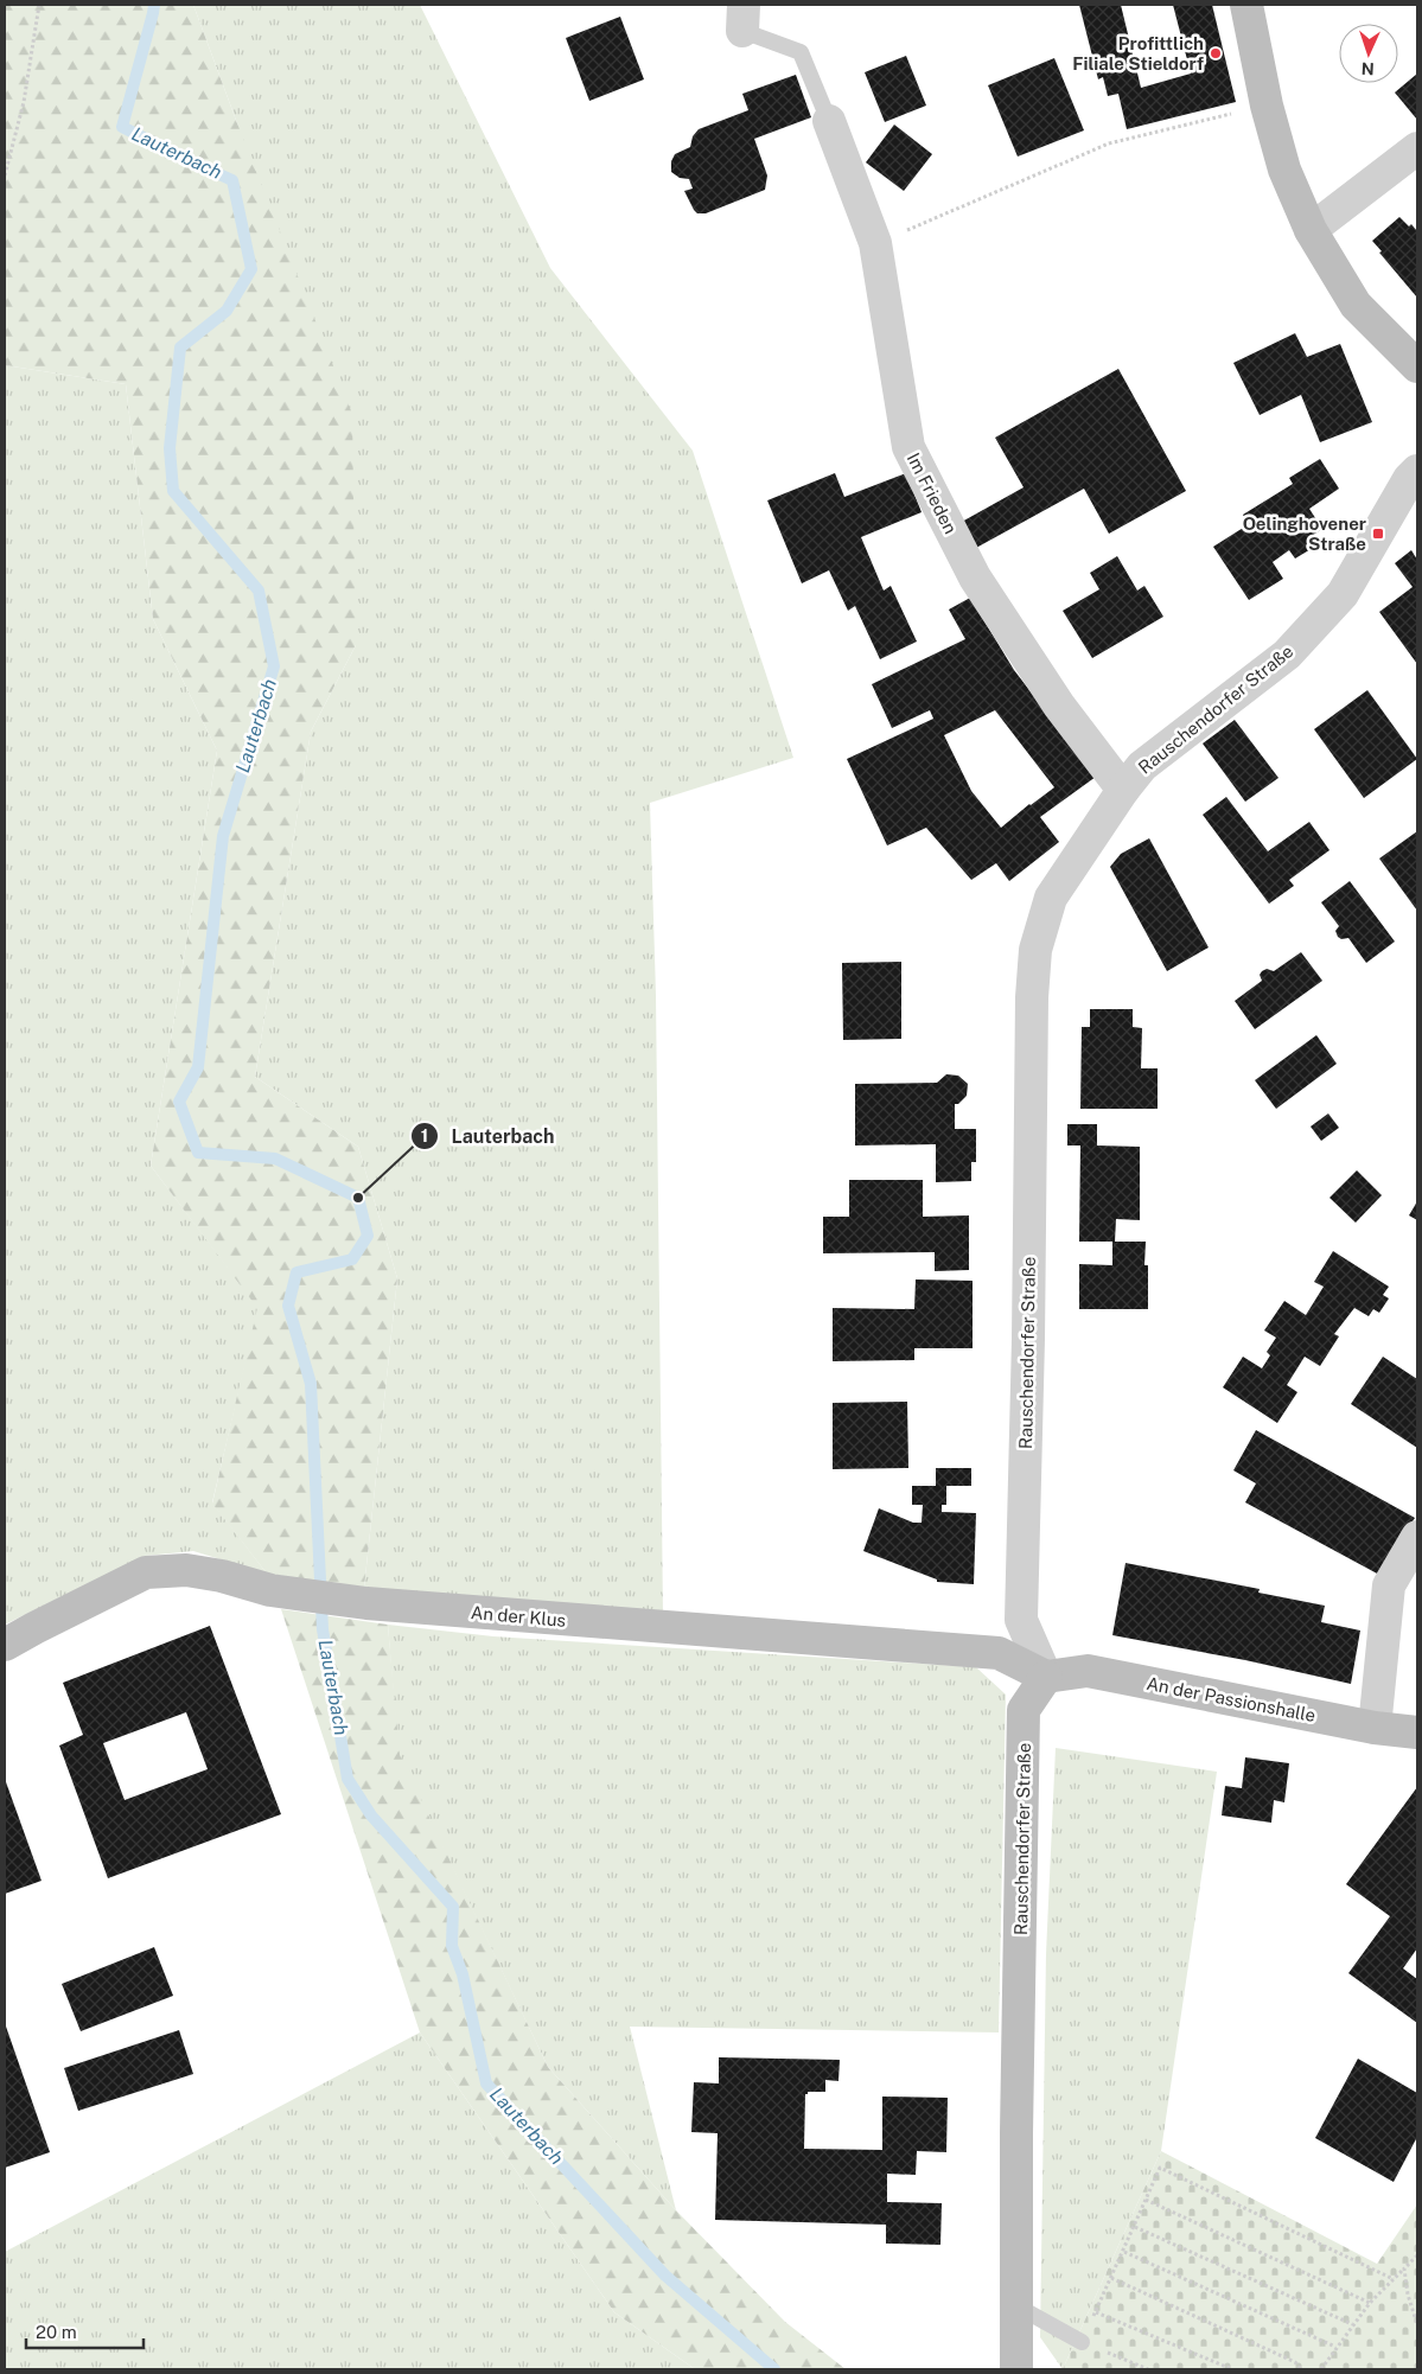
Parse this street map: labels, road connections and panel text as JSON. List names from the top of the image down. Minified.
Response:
{"streets":{"street":["Im Frieden","Rauschendorfer Straße","An der Klus","An der Passionshalle"]},"crossings":[["Im Frieden","Rauschendorfer Straße"],["Rauschendorfer Straße","An der Klus"],["Rauschendorfer Straße","An der Passionshalle"],["An der Klus","An der Passionshalle"]],"water":["Lauterbach"],"places":{"other":["Profittlich Filiale Stieldorf","Lauterbach"],"transit":["Oelinghovener Straße"]},"scale_bar":"20 m","north":"bottom"}
